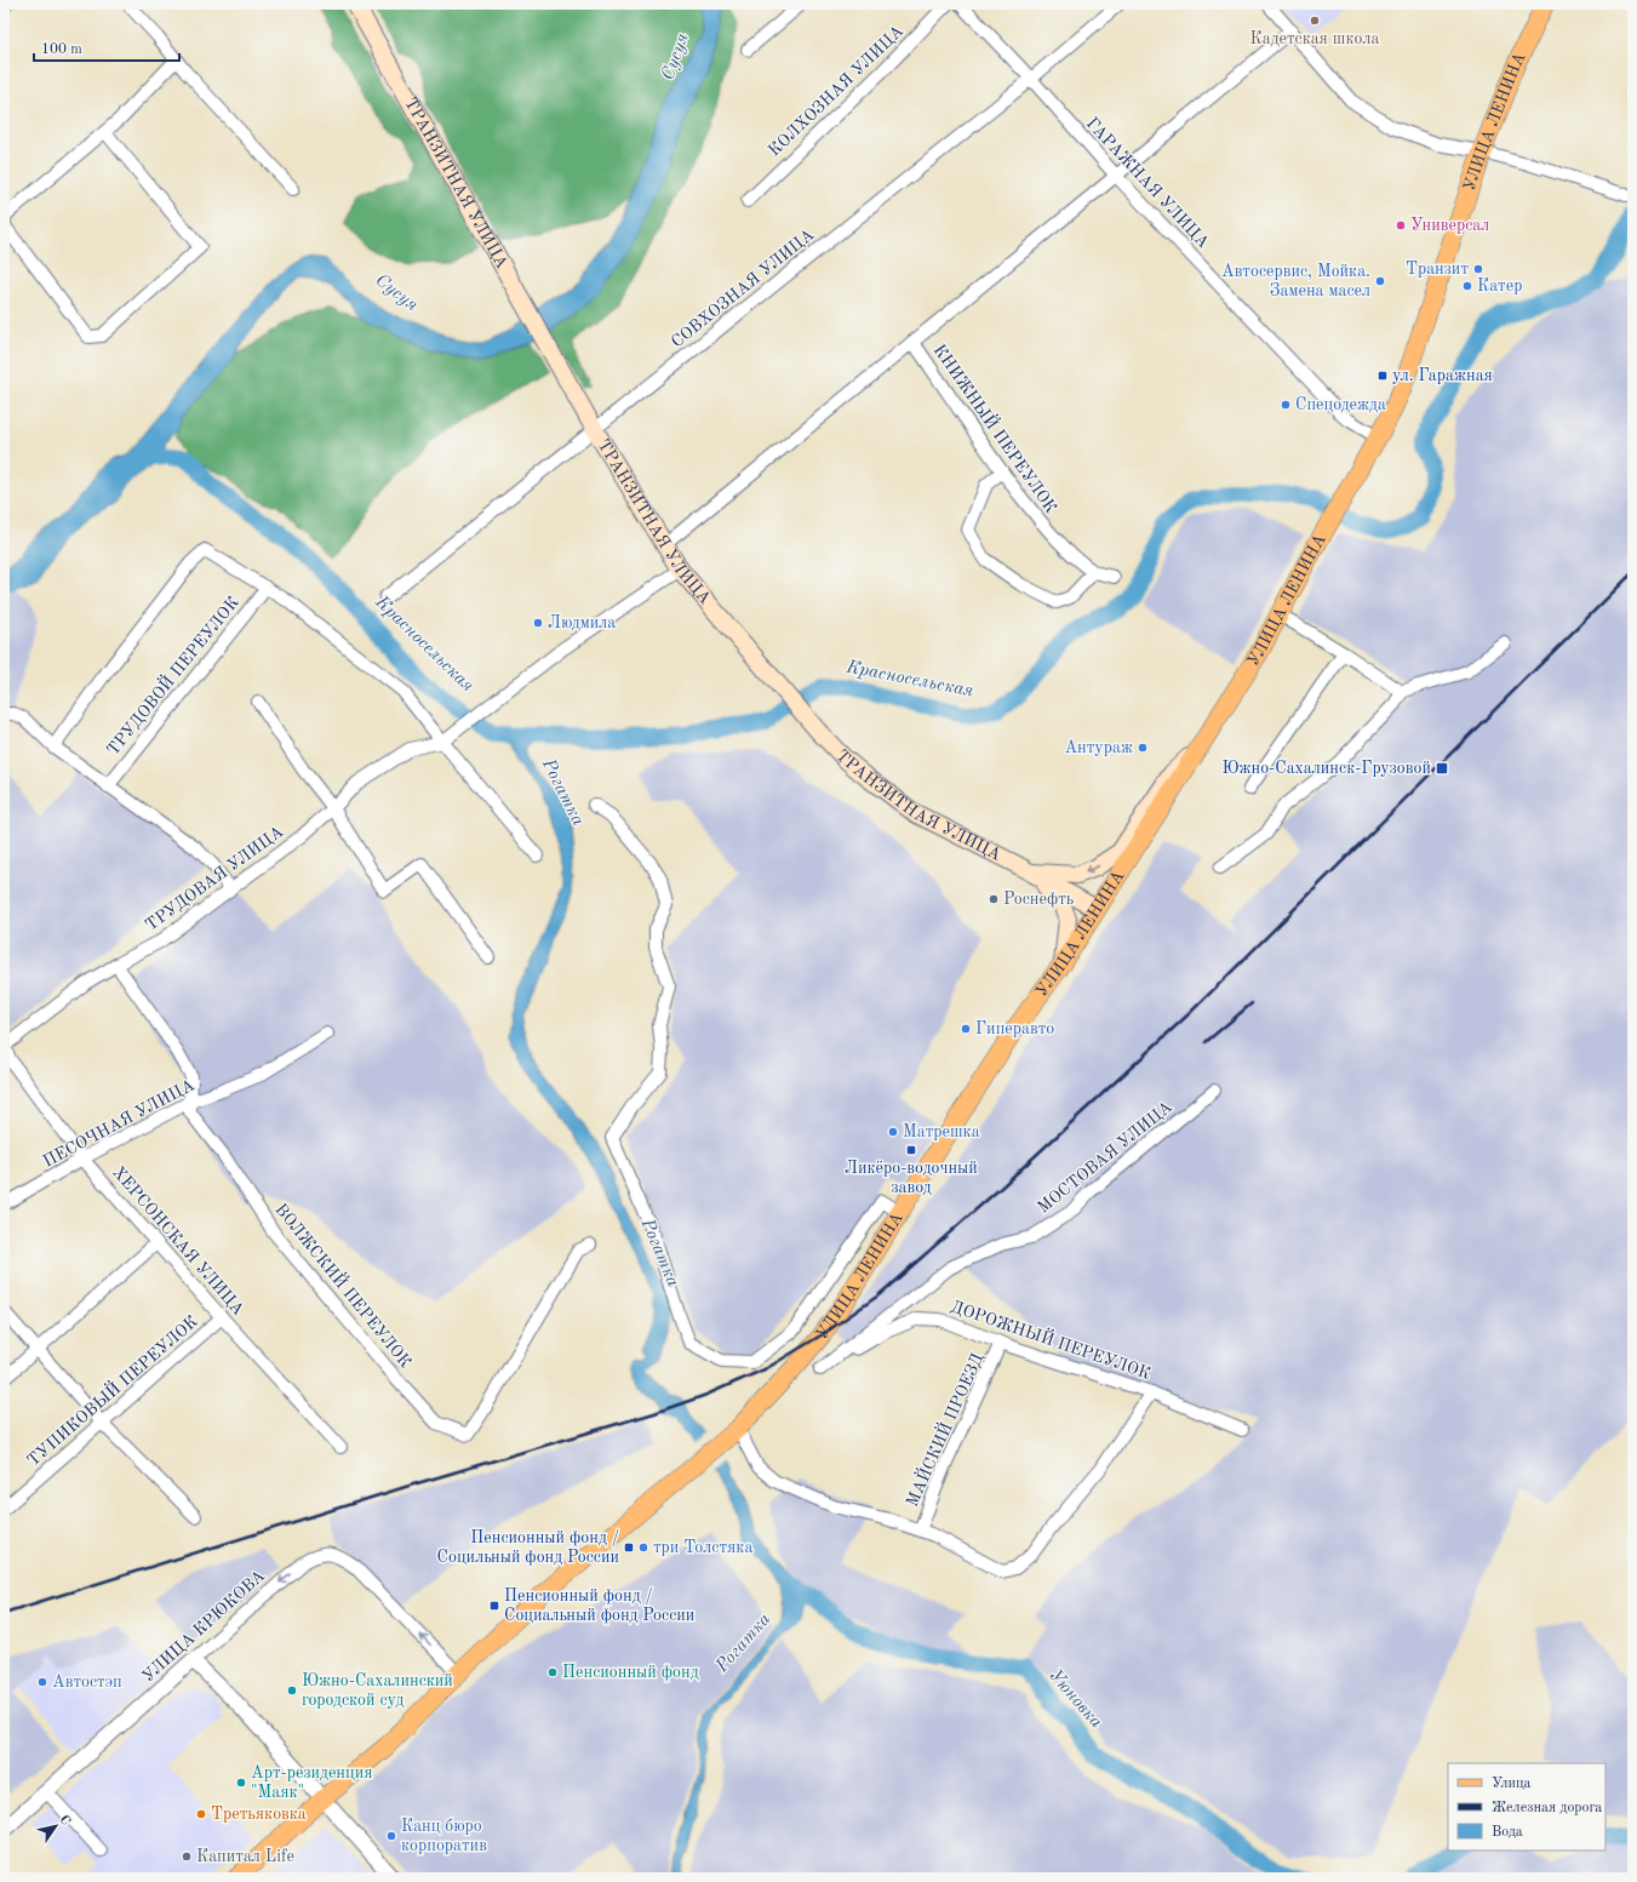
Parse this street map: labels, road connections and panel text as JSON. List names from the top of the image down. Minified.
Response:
{"streets":{"main road":["УЛИЦА ЛЕНИНА","ТРАНЗИТНАЯ УЛИЦА"],"street":["КОЛХОЗНАЯ УЛИЦА","ГАРАЖНАЯ УЛИЦА","СОВХОЗНАЯ УЛИЦА","КНИЖНЫЙ ПЕРЕУЛОК","ТРУДОВОЙ ПЕРЕУЛОК","ТРУДОВАЯ УЛИЦА","ПЕСОЧНАЯ УЛИЦА","МОСТОВАЯ УЛИЦА","ХЕРСОНСКАЯ УЛИЦА","ВОЛЖСКИЙ ПЕРЕУЛОК","ДОРОЖНЫЙ ПЕРЕУЛОК","ТУПИКОВЫЙ ПЕРЕУЛОК","МАЙСКИЙ ПРОЕЗД","УЛИЦА КРЮКОВА"]},"crossings":[["УЛИЦА ЛЕНИНА","ГАРАЖНАЯ УЛИЦА"],["УЛИЦА ЛЕНИНА","ТРАНЗИТНАЯ УЛИЦА"],["УЛИЦА ЛЕНИНА","УЛИЦА КРЮКОВА"],["ГАРАЖНАЯ УЛИЦА","СОВХОЗНАЯ УЛИЦА"],["ТРАНЗИТНАЯ УЛИЦА","СОВХОЗНАЯ УЛИЦА"],["ТРУДОВАЯ УЛИЦА","ХЕРСОНСКАЯ УЛИЦА"],["ТРУДОВАЯ УЛИЦА","ВОЛЖСКИЙ ПЕРЕУЛОК"],["ПЕСОЧНАЯ УЛИЦА","ХЕРСОНСКАЯ УЛИЦА"],["ПЕСОЧНАЯ УЛИЦА","ВОЛЖСКИЙ ПЕРЕУЛОК"],["МОСТОВАЯ УЛИЦА","ДОРОЖНЫЙ ПЕРЕУЛОК"],["ХЕРСОНСКАЯ УЛИЦА","ТУПИКОВЫЙ ПЕРЕУЛОК"],["ДОРОЖНЫЙ ПЕРЕУЛОК","МАЙСКИЙ ПРОЕЗД"]],"water":["Сусуя","Красносельская","Рогатка","Уюновка"],"places":{"other":["Кадетская школа","Универсал","Транзит","Автосервис, Мойка. Замена масел","Катер","Спецодежда","Людмила","Антураж","Роснефть","Гиперавто","Матрешка","три Толстяка","Пенсионный фонд","Автостэп","Южно-Сахалинский городской суд","Арт-резиденция \"Маяк\"","Третьяковка","Канц бюро корпоратив","Капитал Life"],"transit":["ул. Гаражная","Южно-Сахалинск-Грузовой","Ликёро-водочный завод","Пенсионный фонд / Социльный фонд России","Пенсионный фонд / Социальный фонд России"]},"legend":["Улица","Железная дорога","Вода"],"scale_bar":"100 m","north":"top right"}
